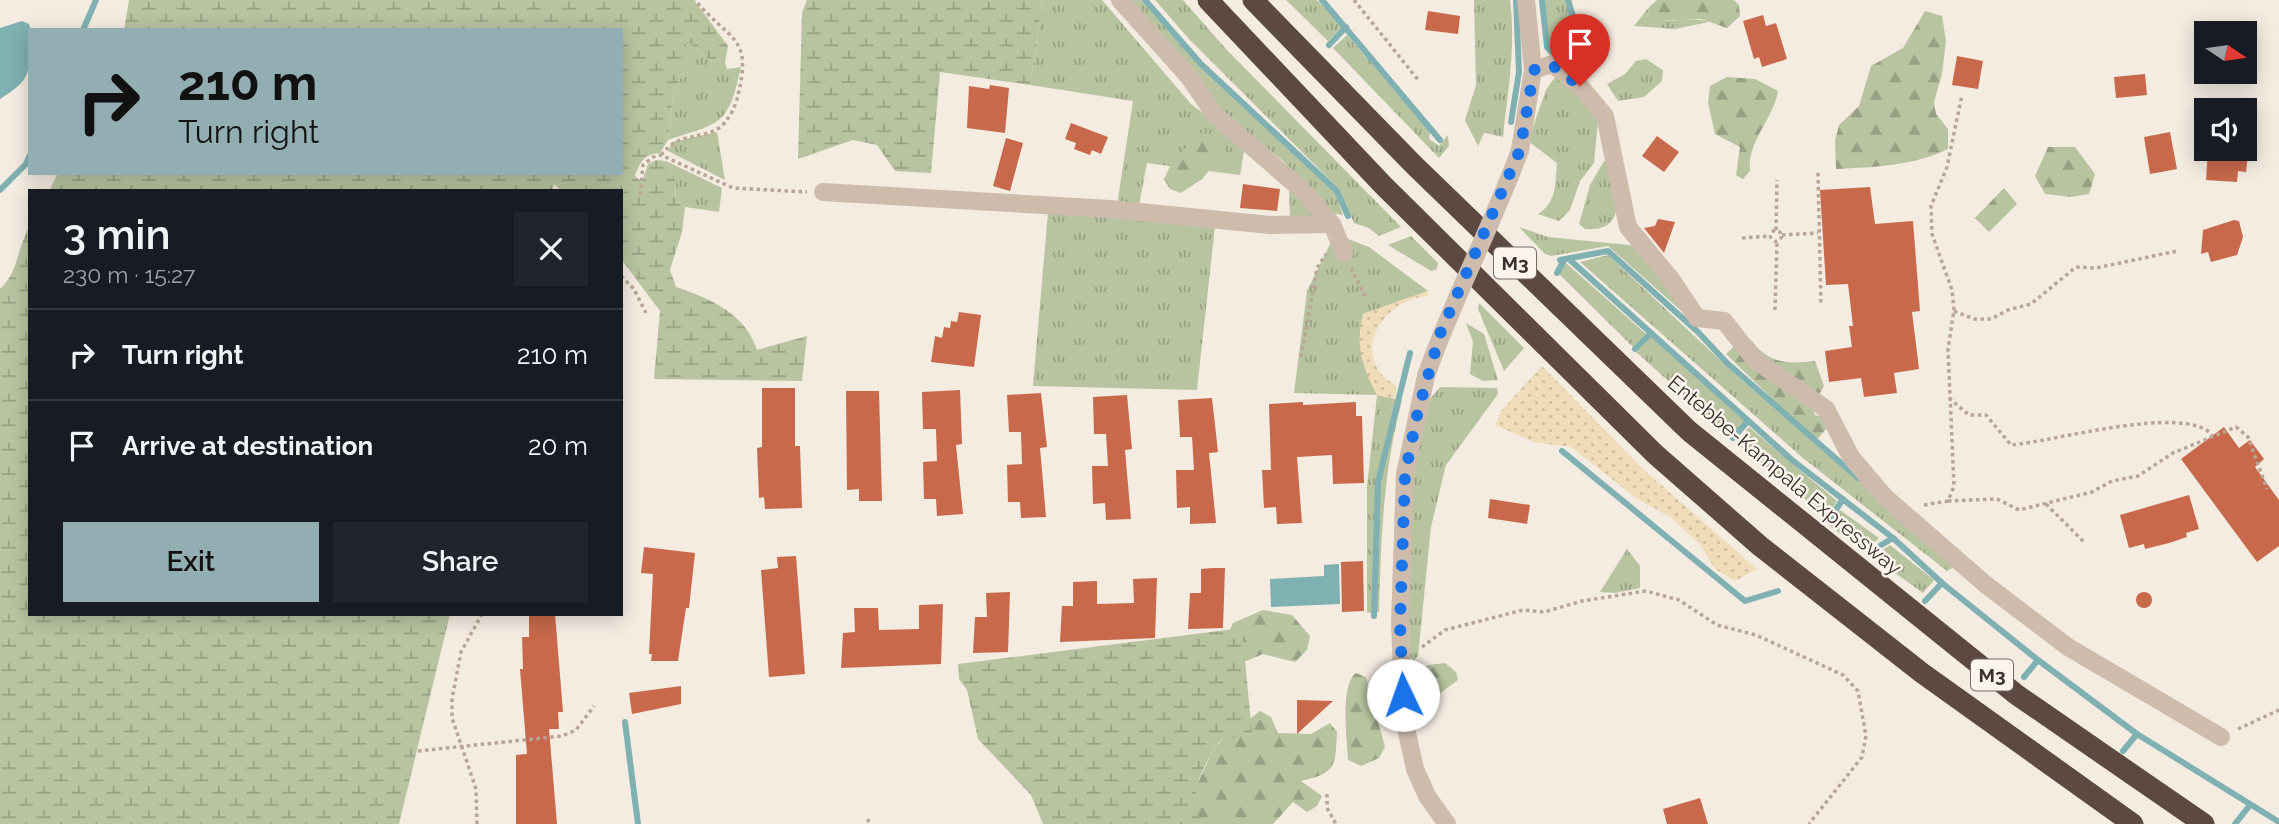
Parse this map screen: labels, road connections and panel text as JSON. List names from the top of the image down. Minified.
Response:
{"streets":{"highway":["M3","Entebbe-Kampala Expressway"]},"north":"right","page":{"turn":["210 m","Turn right"],"heading":["3 min","230 m · 15:27"],"list":[{"name":"Turn right","value":"210 m"},{"name":"Arrive at destination","value":"20 m"}],"buttons":["Exit","Share"]}}
